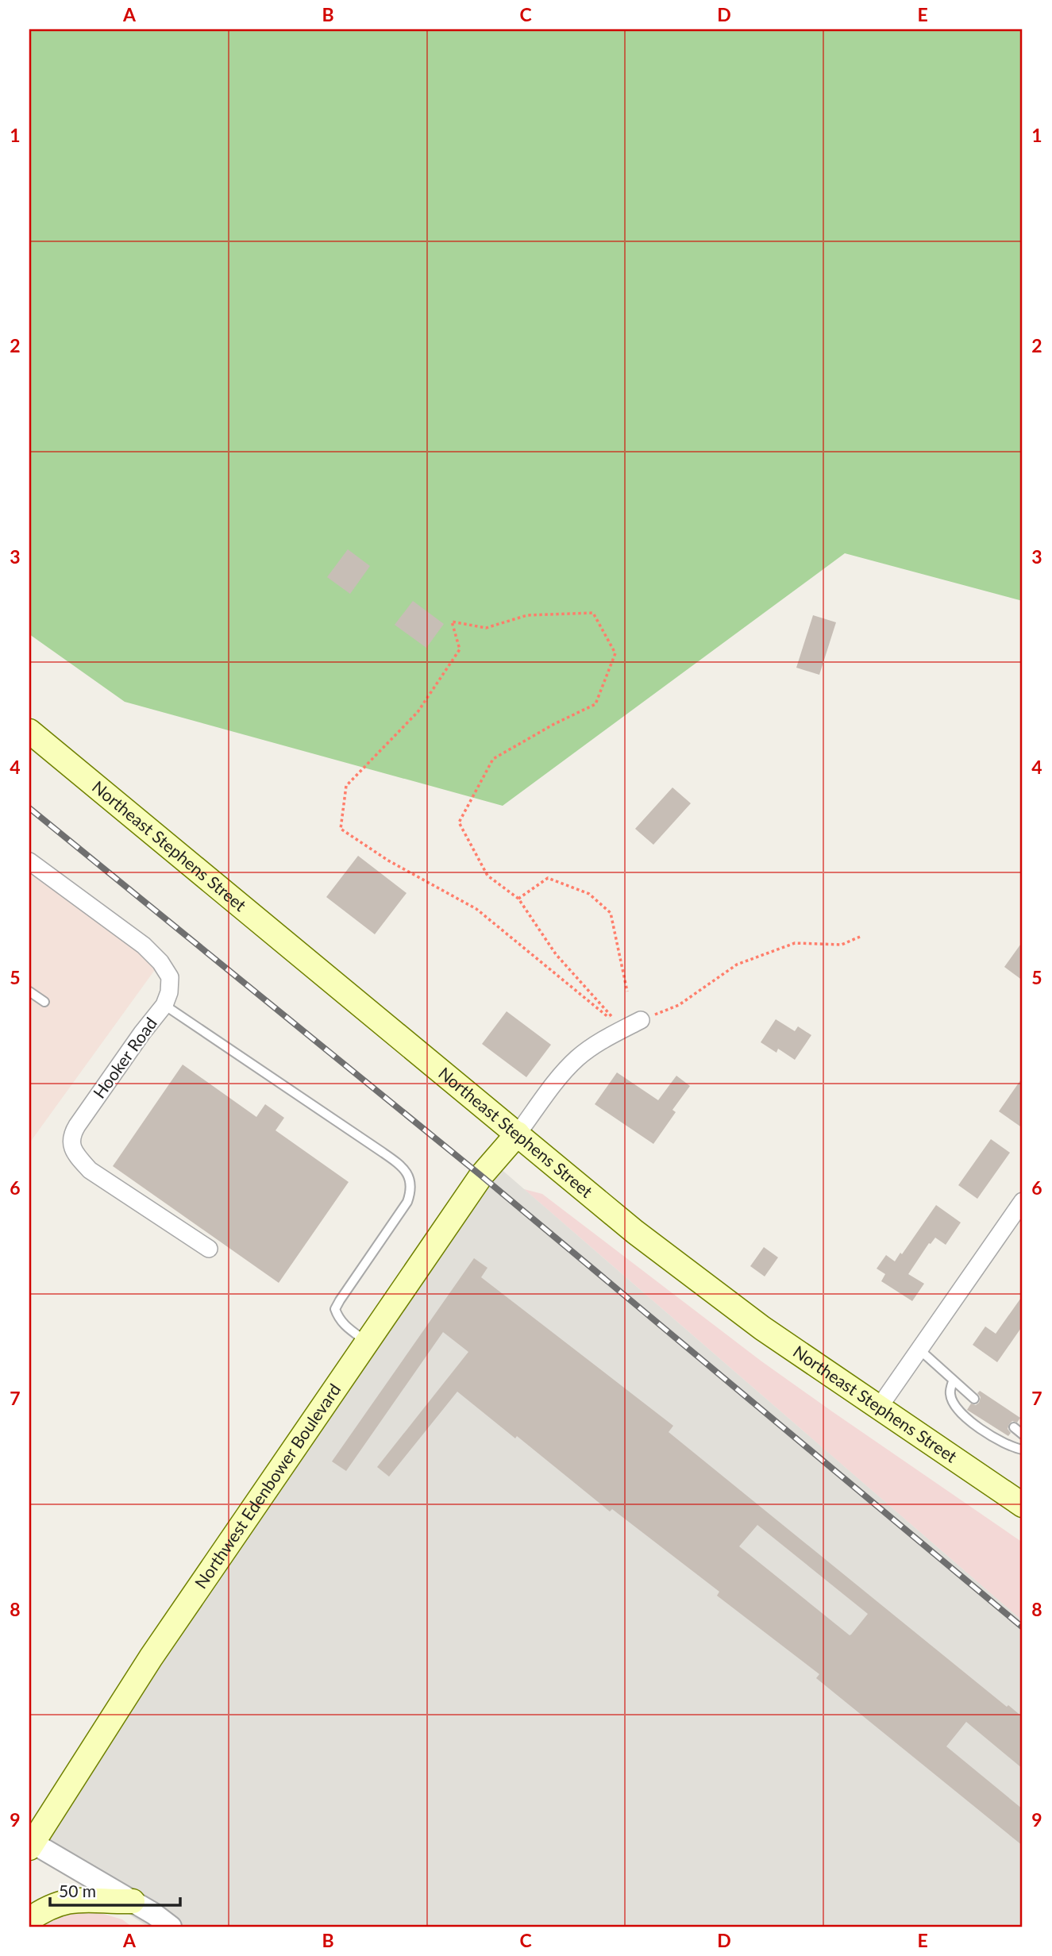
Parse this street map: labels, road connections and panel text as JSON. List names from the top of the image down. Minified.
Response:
{"streets":{"main road":["Northeast Stephens Street","Northwest Edenbower Boulevard"],"street":["Hooker Road"]},"crossings":[["Northeast Stephens Street","Northwest Edenbower Boulevard"]],"scale_bar":"50 m","grid":{"columns":["A","B","C","D","E"],"rows":["1","2","3","4","5","6","7","8","9"]}}
